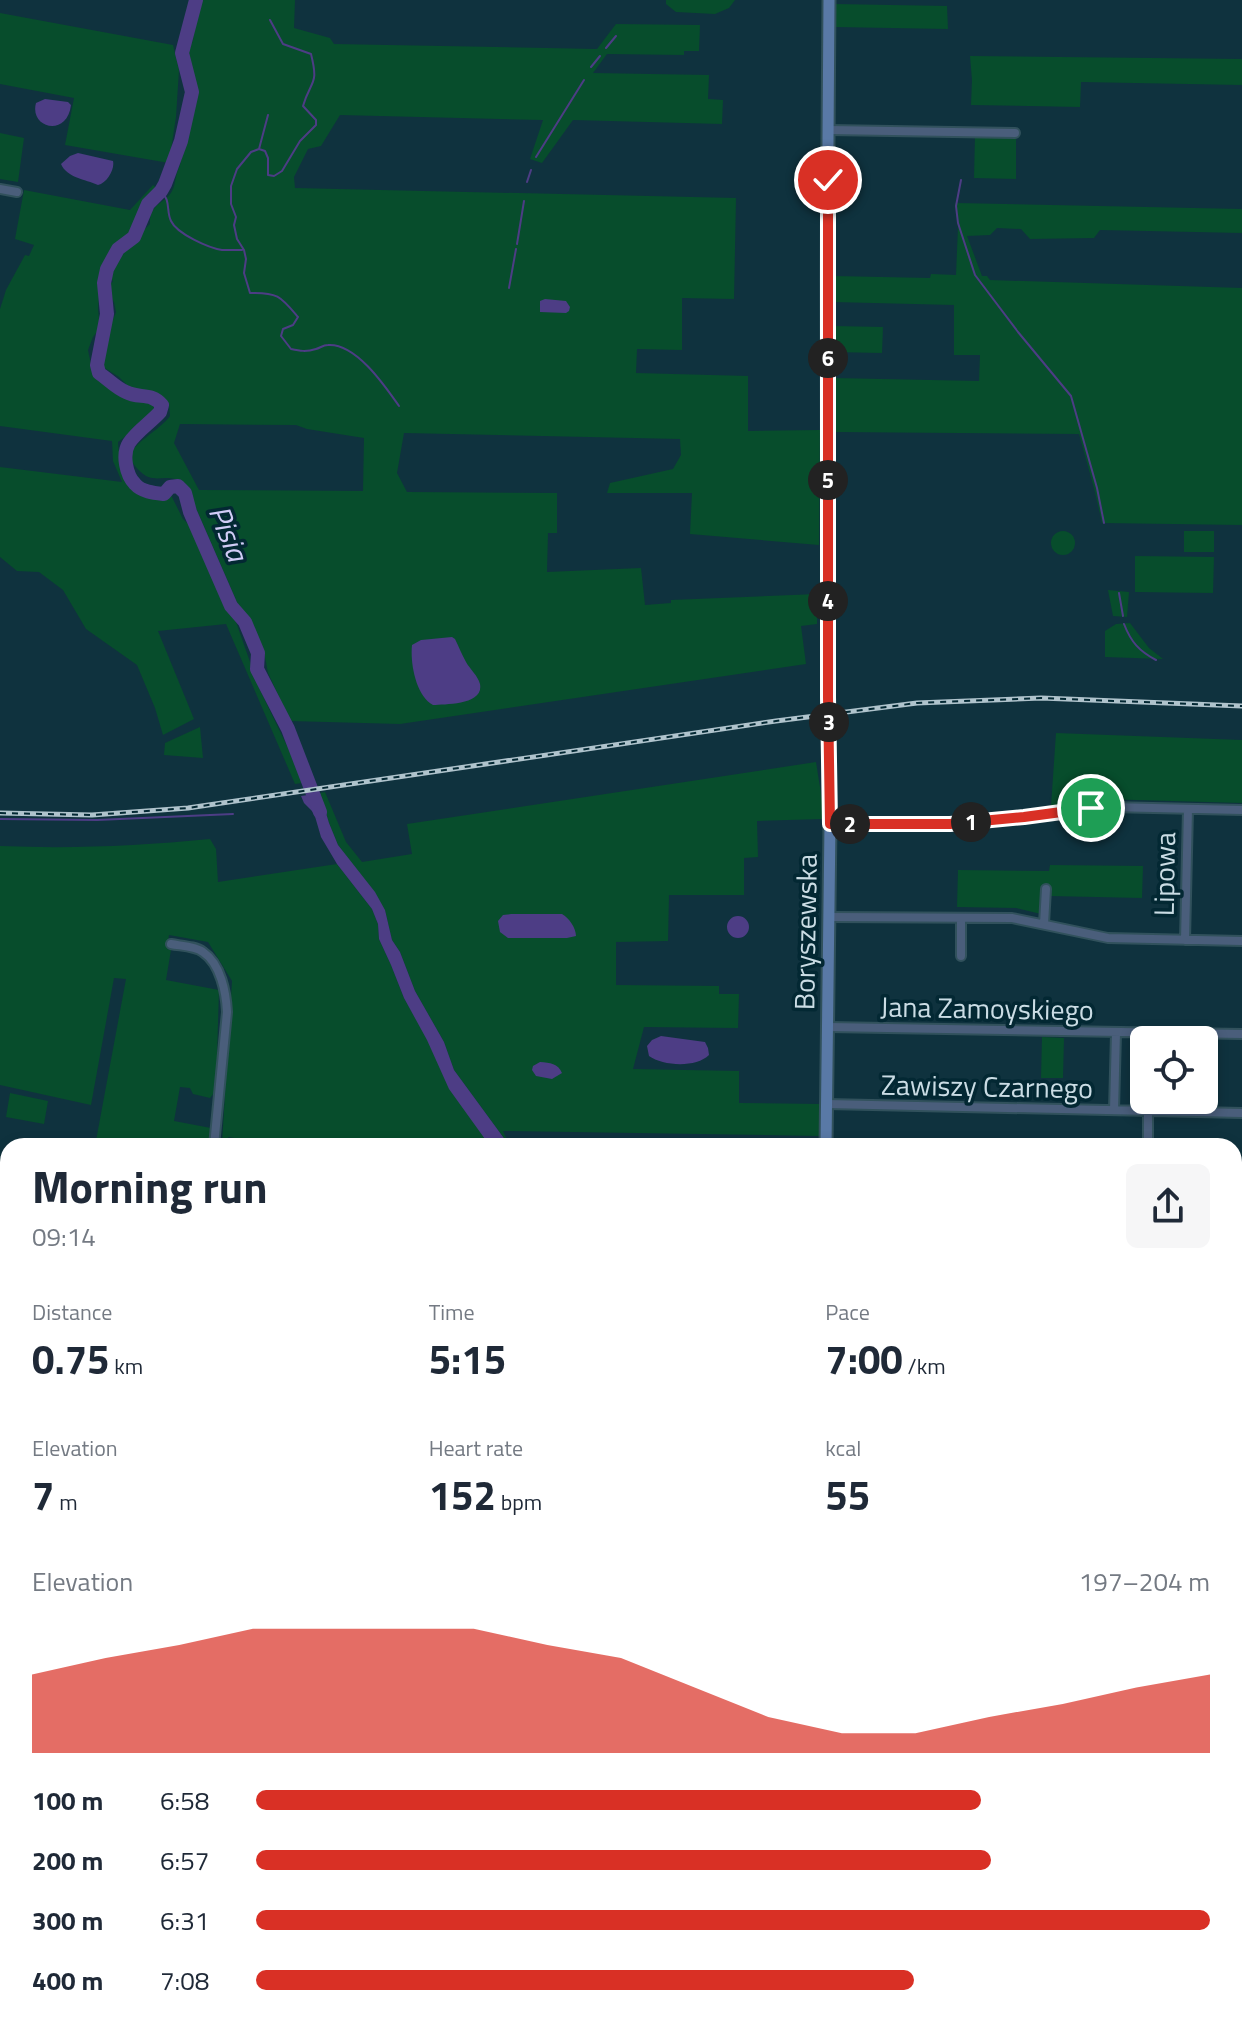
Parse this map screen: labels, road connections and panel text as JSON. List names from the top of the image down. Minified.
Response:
{"streets":{"street":["Lipowa","Boryszewska","Jana Zamoyskiego","Zawiszy Czarnego"]},"crossings":[["Boryszewska","Jana Zamoyskiego"],["Boryszewska","Zawiszy Czarnego"]],"water":["Pisia"],"page":{"pins":["6","5","4","3","1","2"],"heading":["Morning run","09:14"],"stats":[["Distance","0.75 km"],["Time","5:15"],["Pace","7:00 /km"],["Elevation","7 m"],["Heart rate","152 bpm"],["kcal","55"]],"chart":["Elevation","197–204 m"],"list":[{"name":"100 m","note":"6:58"},{"name":"200 m","note":"6:57"},{"name":"300 m","note":"6:31"},{"name":"400 m","note":"7:08"}]}}
